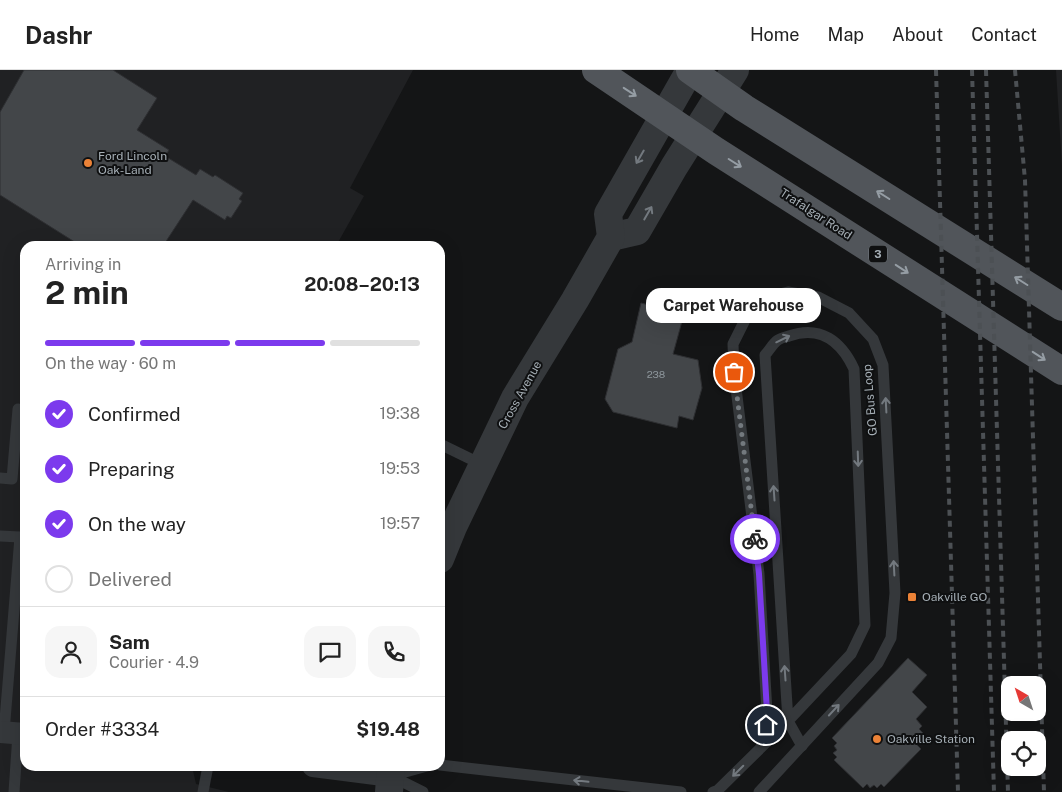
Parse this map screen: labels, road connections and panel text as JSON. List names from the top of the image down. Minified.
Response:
{"streets":{"main road":["Trafalgar Road","3"],"street":["Cross Avenue"],"lane":["GO Bus Loop"]},"places":{"other":["Ford Lincoln Oak-Land","Carpet Warehouse","Oakville Station"],"transit":["Oakville GO"]},"house_numbers":["238"],"north":"top left","page":{"header":"Dashr","nav":["Home","Map","About","Contact"],"heading":["2 min","Arriving in","20:08–20:13"],"panel":["Sam","Courier · 4.9","Order #3334","$19.48"],"bubble":"Carpet Warehouse","bar":"On the way · 60 m","list":[["Confirmed","19:38"],["Preparing","19:53"],["On the way","19:57"],"Delivered"]}}
